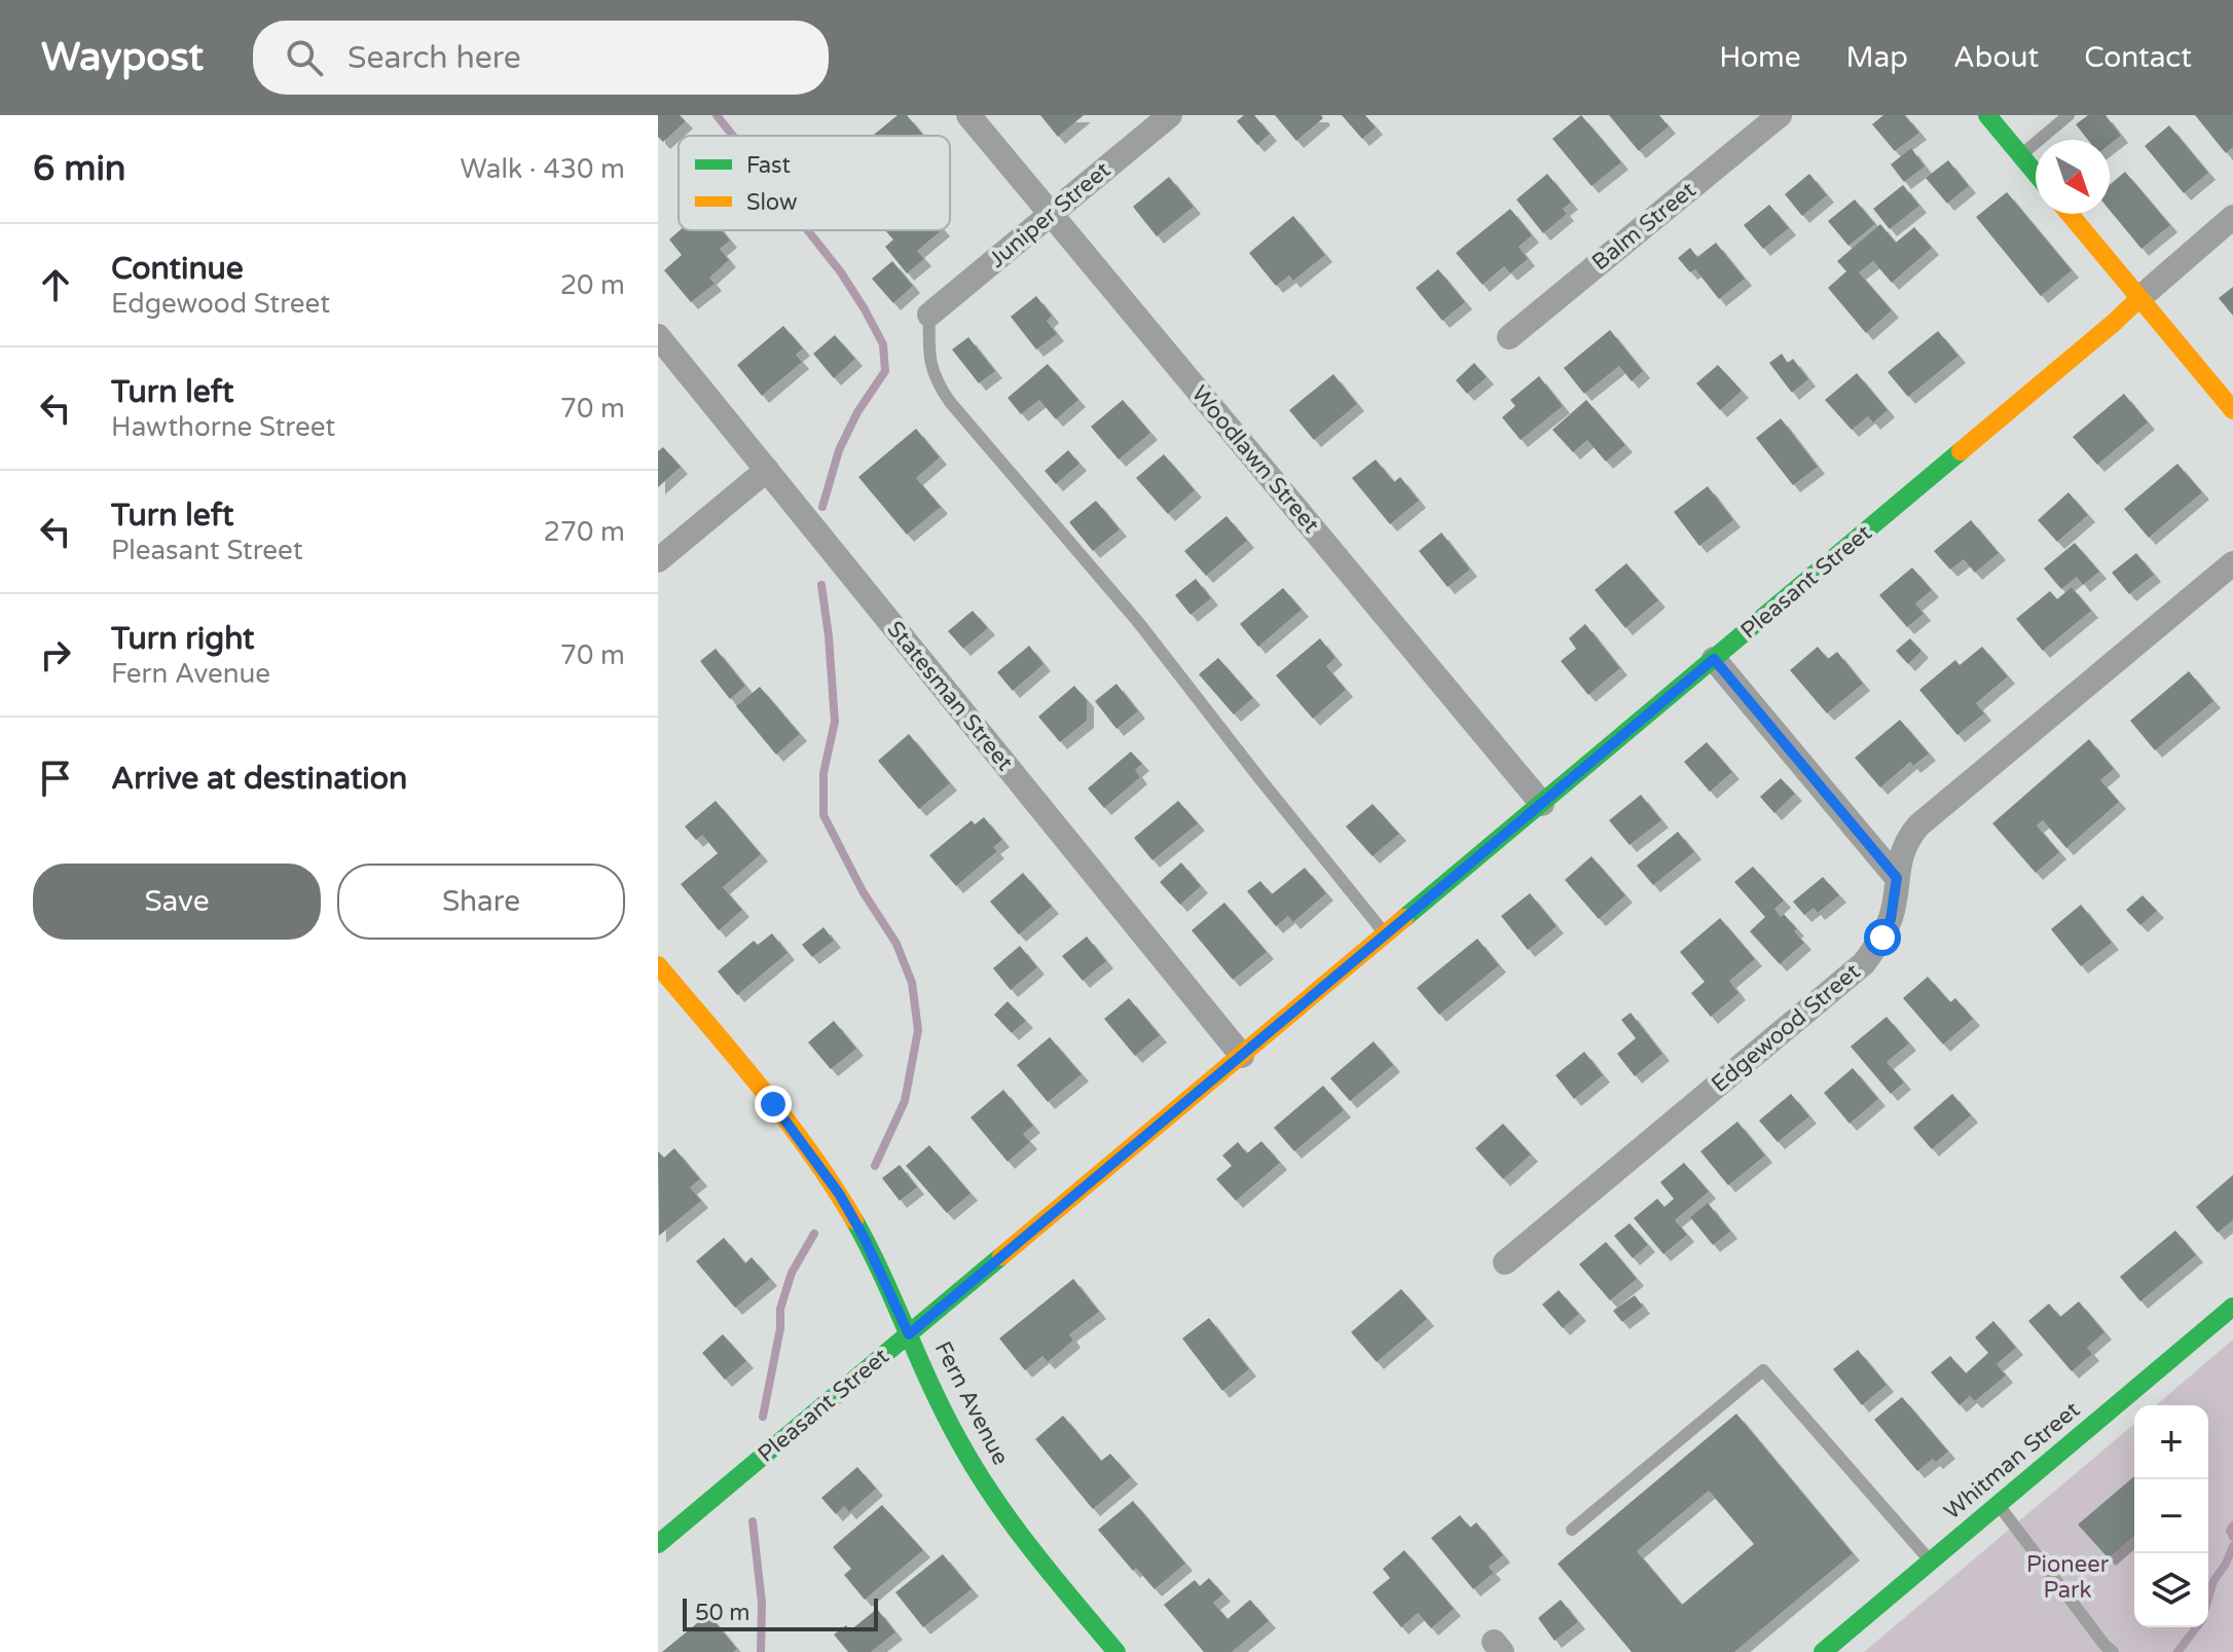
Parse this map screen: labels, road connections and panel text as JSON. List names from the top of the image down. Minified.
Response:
{"streets":{"street":["Juniper Street","Balm Street","Woodlawn Street","Pleasant Street","Statesman Street","Edgewood Street","Fern Avenue","Whitman Street"]},"crossings":[["Juniper Street","Woodlawn Street"],["Woodlawn Street","Pleasant Street"],["Pleasant Street","Statesman Street"],["Pleasant Street","Fern Avenue"]],"parks":["Pioneer Park"],"legend":["Fast","Slow"],"scale_bar":"50 m","north":"bottom right","page":{"header":"Waypost","search":"Search here","nav":["Home","Map","About","Contact"],"heading":["6 min","Walk · 430 m"],"list":[["Continue","Edgewood Street","20 m"],["Turn left","Hawthorne Street","70 m"],["Turn left","Pleasant Street","270 m"],["Turn right","Fern Avenue","70 m"],"Arrive at destination"],"buttons":["Save","Share"],"map_buttons":["+","−"],"scale":"50 m"}}
